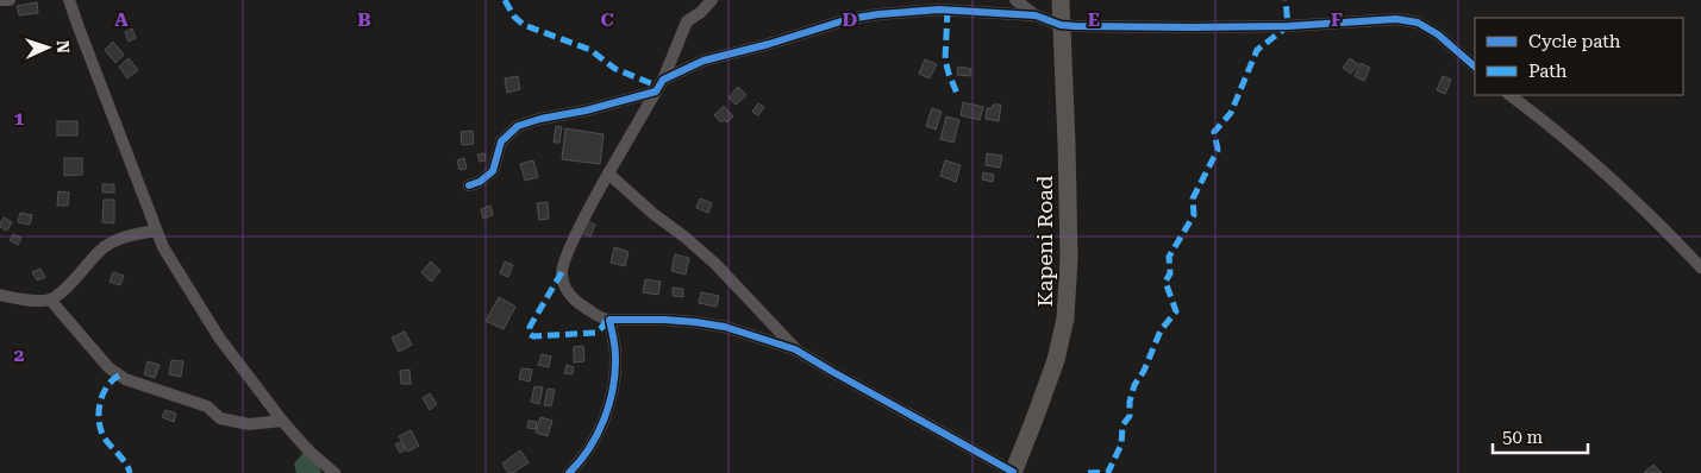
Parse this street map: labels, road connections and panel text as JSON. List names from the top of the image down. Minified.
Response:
{"streets":{"main road":["Kapeni Road"]},"legend":["Cycle path","Path"],"scale_bar":"50 m","north":"right","grid":{"columns":["A","B","C","D","E","F"],"rows":["1","2"]}}
